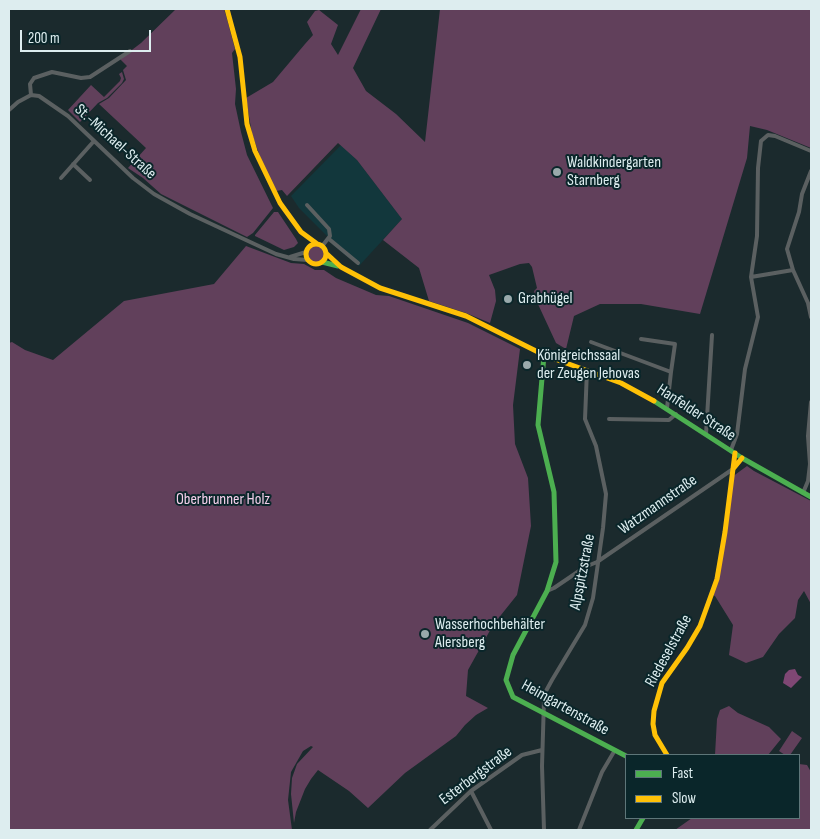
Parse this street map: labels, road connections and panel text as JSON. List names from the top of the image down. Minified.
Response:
{"streets":{"street":["St.-Michael-Straße","Hanfelder Straße","Watzmannstraße","Alpspitzstraße","Riedeselstraße","Heimgartenstraße","Esterbergstraße"]},"crossings":[["St.-Michael-Straße","Hanfelder Straße"],["Hanfelder Straße","Alpspitzstraße"],["Hanfelder Straße","Riedeselstraße"],["Hanfelder Straße","Heimgartenstraße"],["Watzmannstraße","Alpspitzstraße"],["Watzmannstraße","Riedeselstraße"],["Watzmannstraße","Heimgartenstraße"],["Alpspitzstraße","Heimgartenstraße"],["Alpspitzstraße","Esterbergstraße"]],"parks":["Oberbrunner Holz"],"places":["Waldkindergarten Starnberg","Grabhügel","Königreichssaal der Zeugen Jehovas","Wasserhochbehälter Alersberg"],"legend":["Fast","Slow"],"scale_bar":"200 m"}
